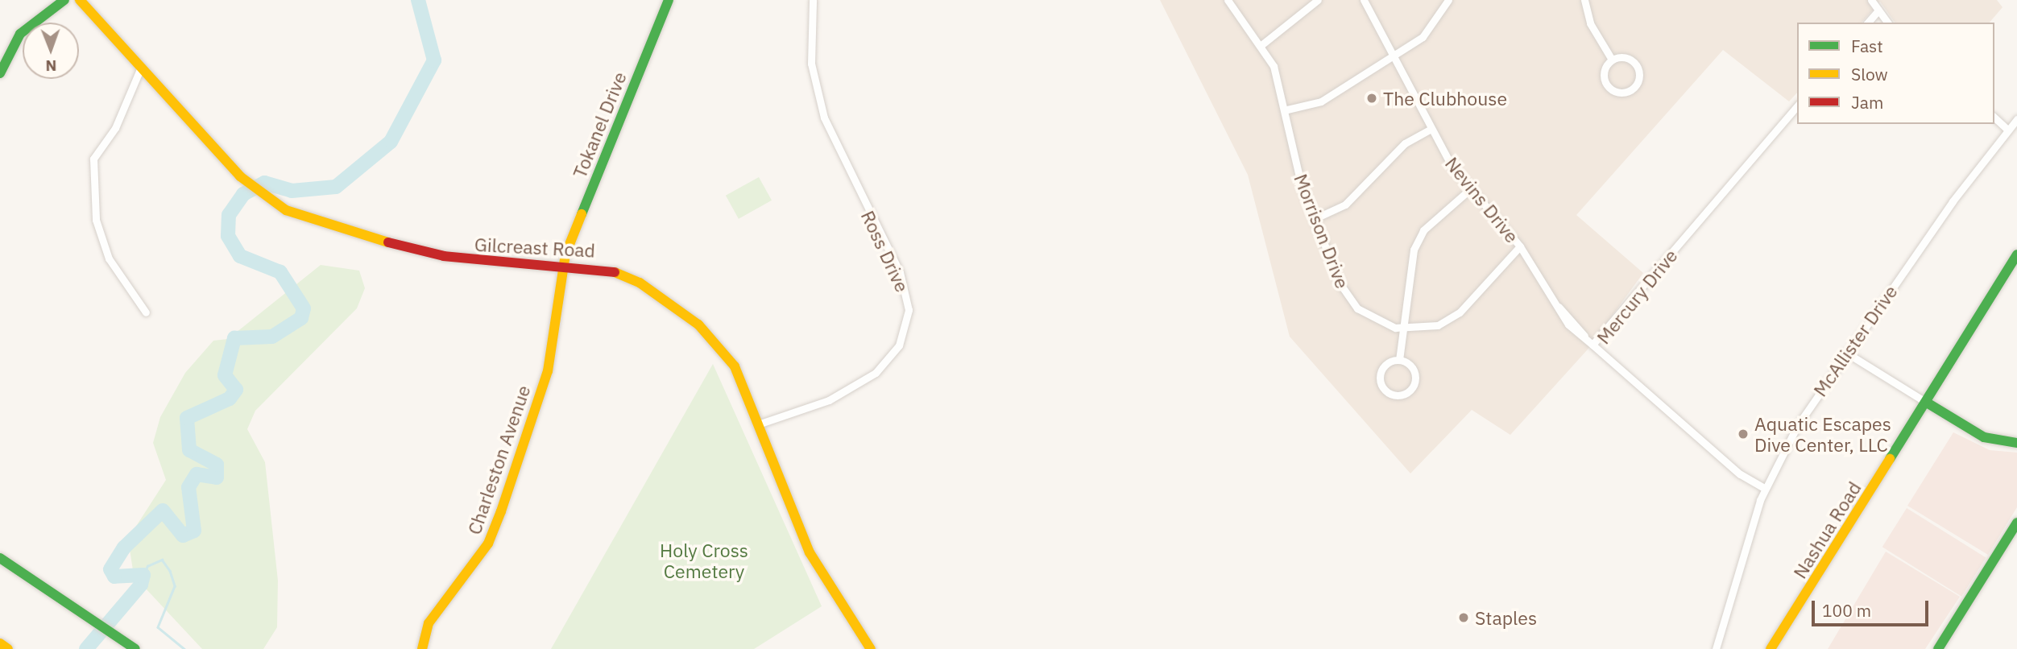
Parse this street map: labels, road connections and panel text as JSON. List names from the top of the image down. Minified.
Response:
{"streets":{"main road":["Tokanel Drive","Gilcreast Road","Charleston Avenue","Nashua Road"],"street":["Nevins Drive","Morrison Drive","Ross Drive","Mercury Drive","McAllister Drive"]},"crossings":[["Tokanel Drive","Gilcreast Road"],["Tokanel Drive","Charleston Avenue"],["Nevins Drive","Morrison Drive"],["Nevins Drive","Mercury Drive"],["Gilcreast Road","Ross Drive"],["Gilcreast Road","Charleston Avenue"],["Mercury Drive","McAllister Drive"]],"parks":["Holy Cross Cemetery"],"places":["The Clubhouse","Aquatic Escapes Dive Center, LLC","Staples"],"legend":["Fast","Slow","Jam"],"scale_bar":"100 m","north":"bottom"}
